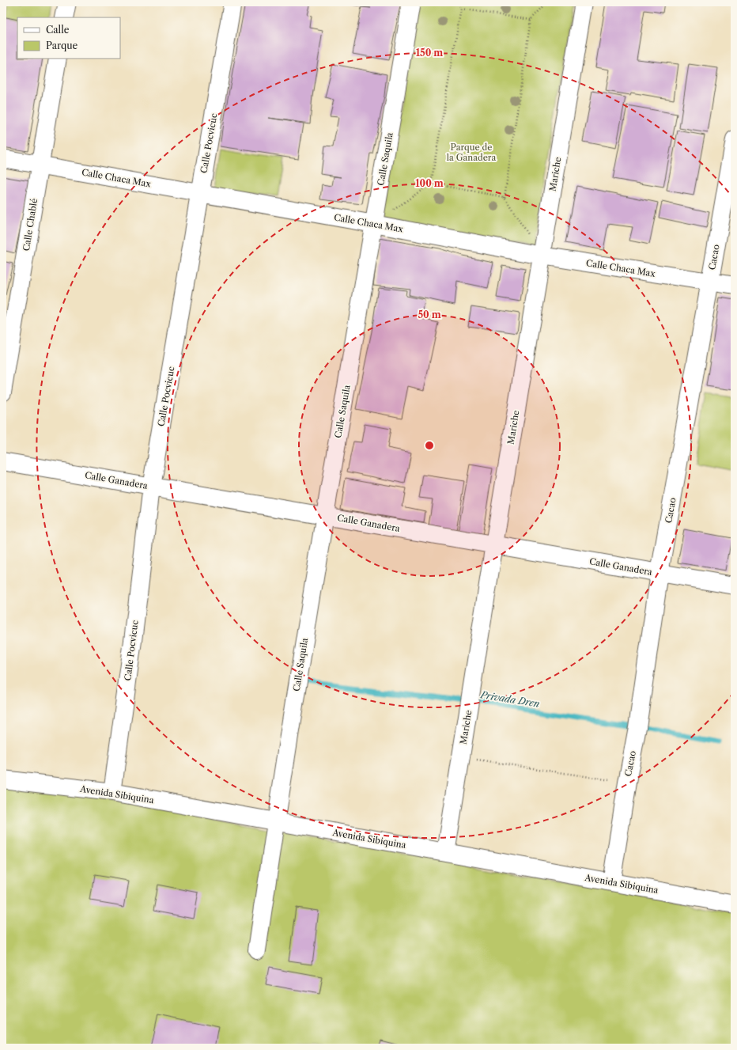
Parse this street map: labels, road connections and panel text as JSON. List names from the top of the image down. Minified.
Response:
{"streets":{"street":["Calle Pocvicuc","Calle Saquila","Mariche","Calle Chaca Max","Calle Chablé","Cacao","Calle Ganadera","Avenida Sibiquina"]},"crossings":[["Calle Pocvicuc","Calle Chaca Max"],["Calle Pocvicuc","Calle Ganadera"],["Calle Pocvicuc","Avenida Sibiquina"],["Calle Saquila","Calle Chaca Max"],["Calle Saquila","Calle Ganadera"],["Calle Saquila","Avenida Sibiquina"],["Mariche","Calle Chaca Max"],["Mariche","Calle Ganadera"],["Mariche","Avenida Sibiquina"],["Calle Chaca Max","Calle Chablé"],["Calle Chaca Max","Cacao"],["Cacao","Calle Ganadera"],["Cacao","Avenida Sibiquina"]],"water":["Privada Dren"],"parks":["Parque de la Ganadera"],"legend":["Calle","Parque"],"rings":["150 m","100 m","50 m"]}
